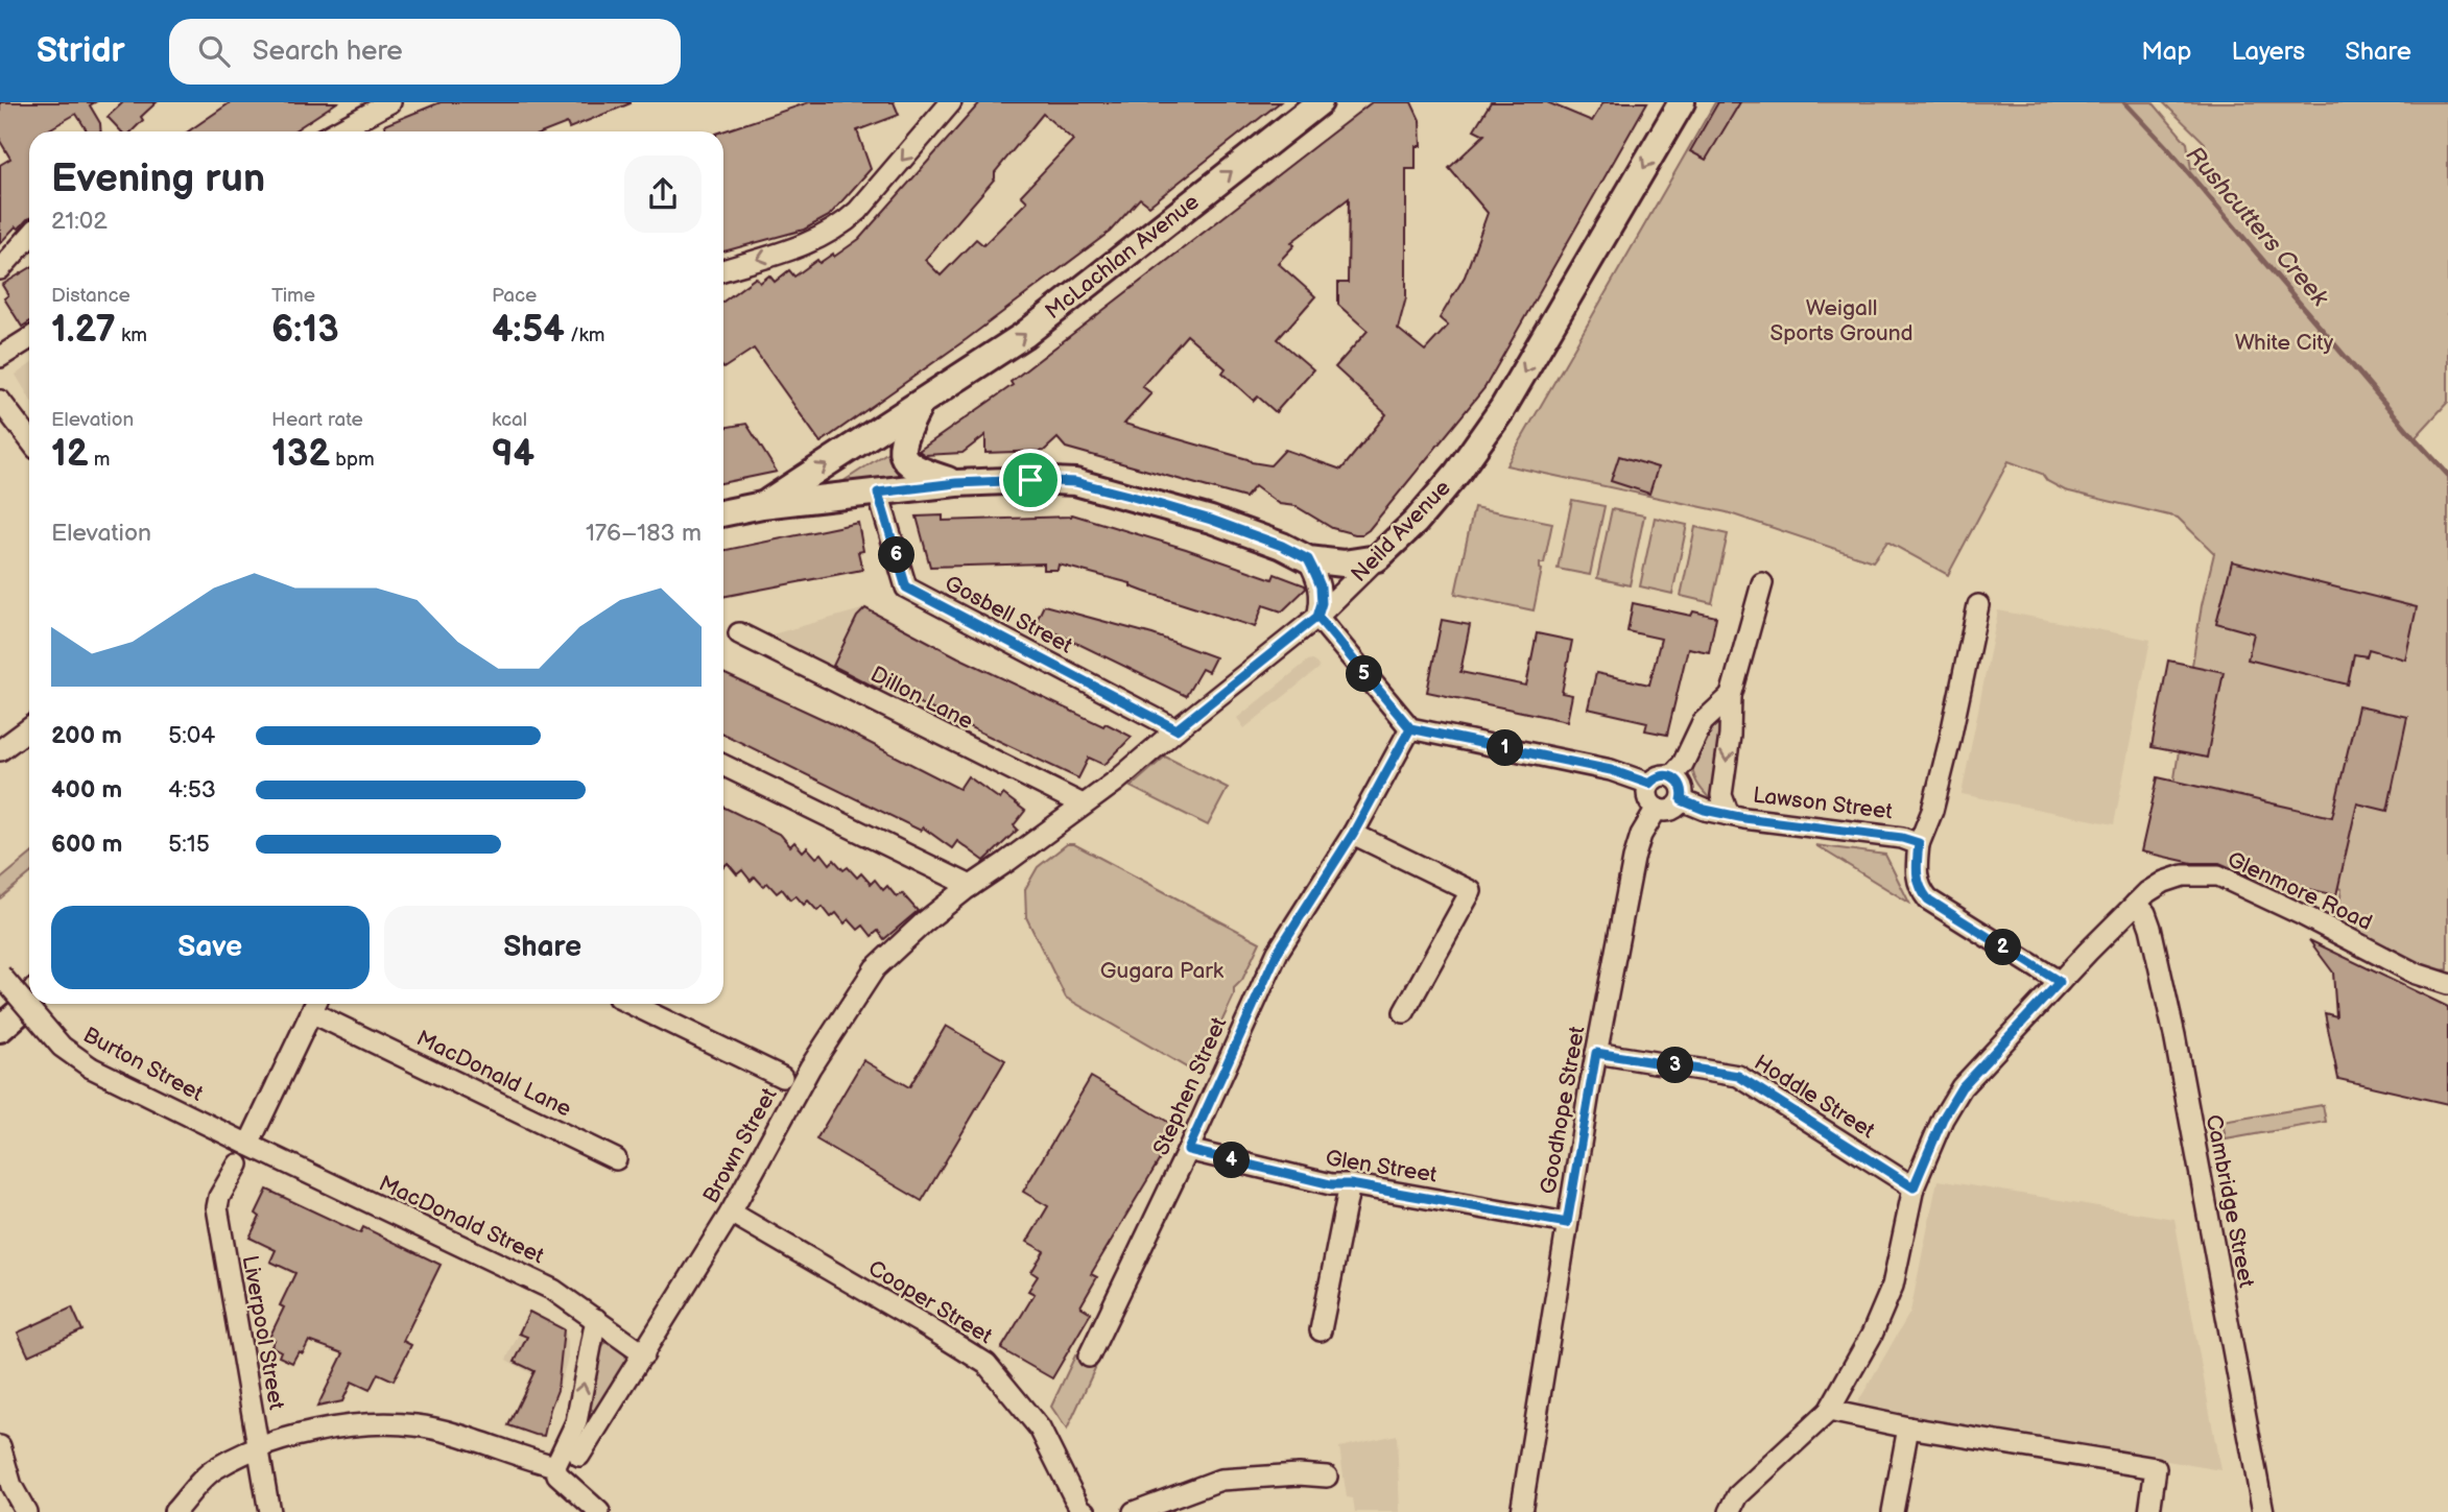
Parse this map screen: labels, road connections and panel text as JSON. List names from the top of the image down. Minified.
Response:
{"streets":{"main road":["McLachlan Avenue","Neild Avenue"],"street":["Gosbell Street","Dillon Lane","Lawson Street","Glenmore Road","Burton Street","MacDonald Lane","Stephen Street","Hoddle Street","Goodhope Street","Brown Street","Glen Street","Cambridge Street","MacDonald Street","Cooper Street","Liverpool Street"]},"crossings":[["Neild Avenue","Gosbell Street"],["Neild Avenue","Dillon Lane"],["Neild Avenue","Brown Street"],["Lawson Street","Goodhope Street"],["Glenmore Road","Hoddle Street"],["Glenmore Road","Cambridge Street"],["Burton Street","MacDonald Street"],["Stephen Street","Glen Street"],["Hoddle Street","Goodhope Street"],["Goodhope Street","Glen Street"],["Brown Street","MacDonald Street"],["Brown Street","Cooper Street"]],"one_way":["McLachlan Avenue","Neild Avenue"],"water":["Rushcutters Creek"],"parks":["Weigall Sports Ground","White City","Gugara Park"],"page":{"header":"Stridr","search":"Search here","nav":["Map","Layers","Share"],"heading":["Evening run","21:02"],"stats":[["Distance","1.27 km"],["Time","6:13"],["Pace","4:54 /km"],["Elevation","12 m"],["Heart rate","132 bpm"],["kcal","94"]],"chart":["Elevation","176–183 m"],"pins":["6","5","1","2","3","4"],"list":[{"name":"200 m","note":"5:04"},{"name":"400 m","note":"4:53"},{"name":"600 m","note":"5:15"}],"buttons":["Save","Share"]}}
